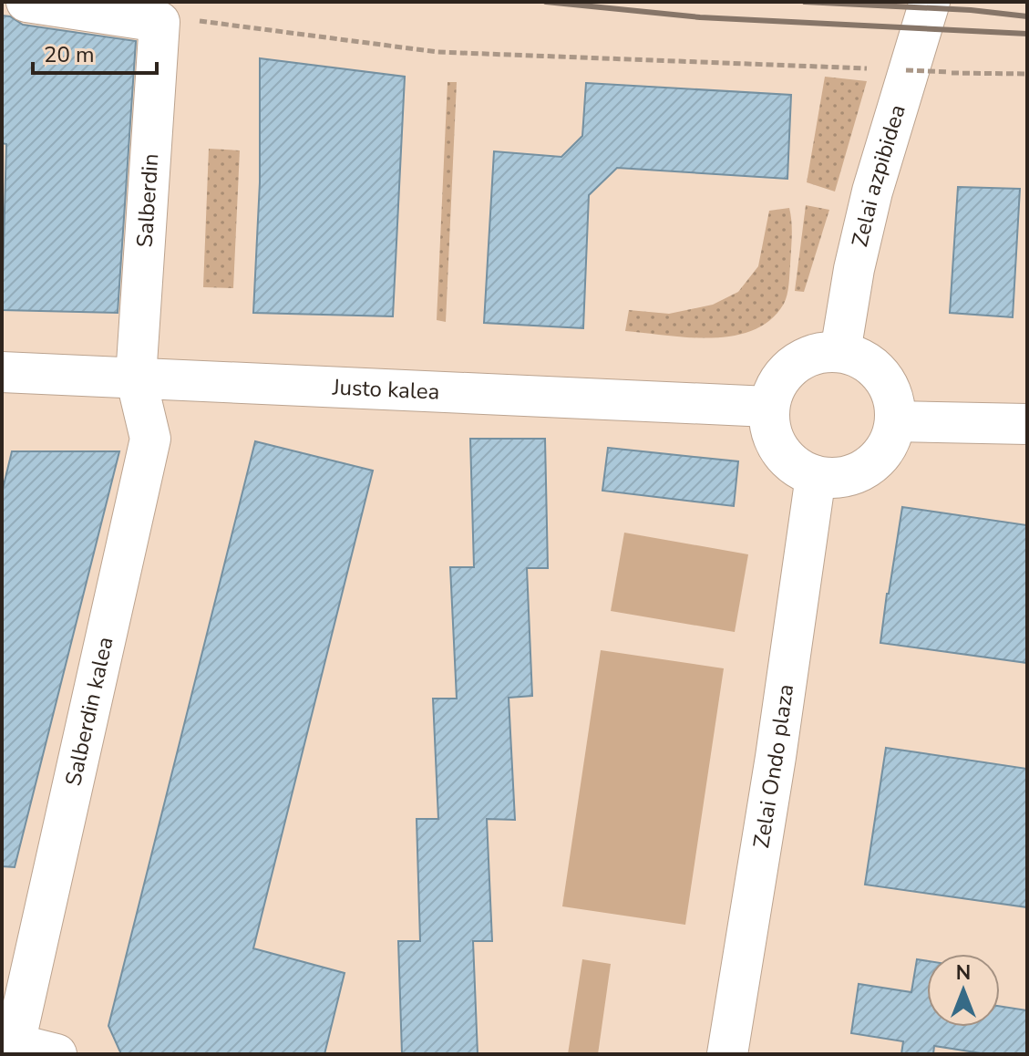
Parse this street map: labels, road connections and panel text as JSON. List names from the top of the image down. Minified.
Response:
{"streets":{"street":["Zelai azpibidea","Salberdin","Justo kalea","Salberdin kalea","Zelai Ondo plaza"]},"crossings":[["Zelai azpibidea","Justo kalea"],["Zelai azpibidea","Zelai Ondo plaza"],["Salberdin","Justo kalea"],["Salberdin","Salberdin kalea"],["Justo kalea","Salberdin kalea"],["Justo kalea","Zelai Ondo plaza"]],"scale_bar":"20 m","north":"top"}
